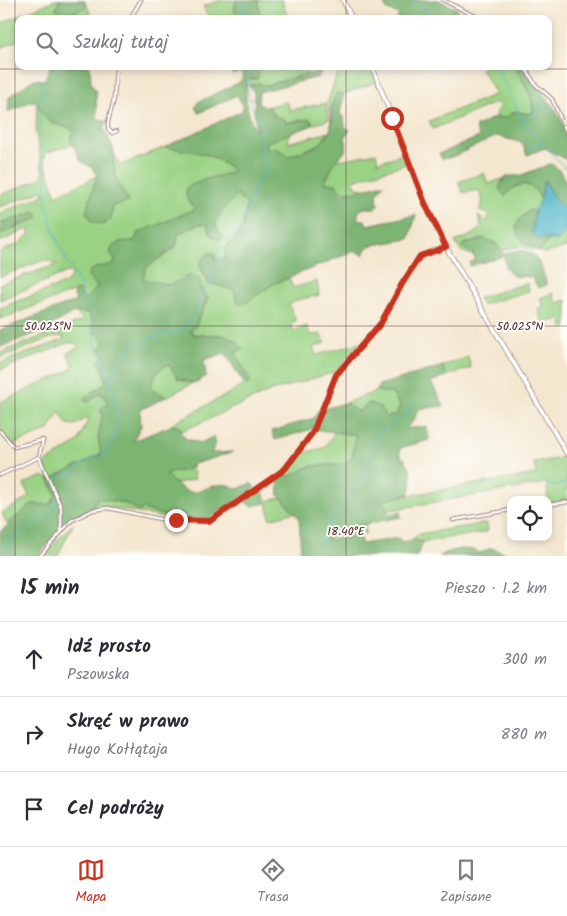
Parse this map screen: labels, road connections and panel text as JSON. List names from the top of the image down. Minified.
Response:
{"page":{"search":"Szukaj tutaj","heading":["15 min","Pieszo · 1.2 km"],"list":[["Idź prosto","Pszowska","300 m"],["Skręć w prawo","Hugo Kołłątaja","880 m"],"Cel podróży"],"nav":["Mapa","Trasa","Zapisane"]},"coordinates":["50.025°N","18.40°E"]}
